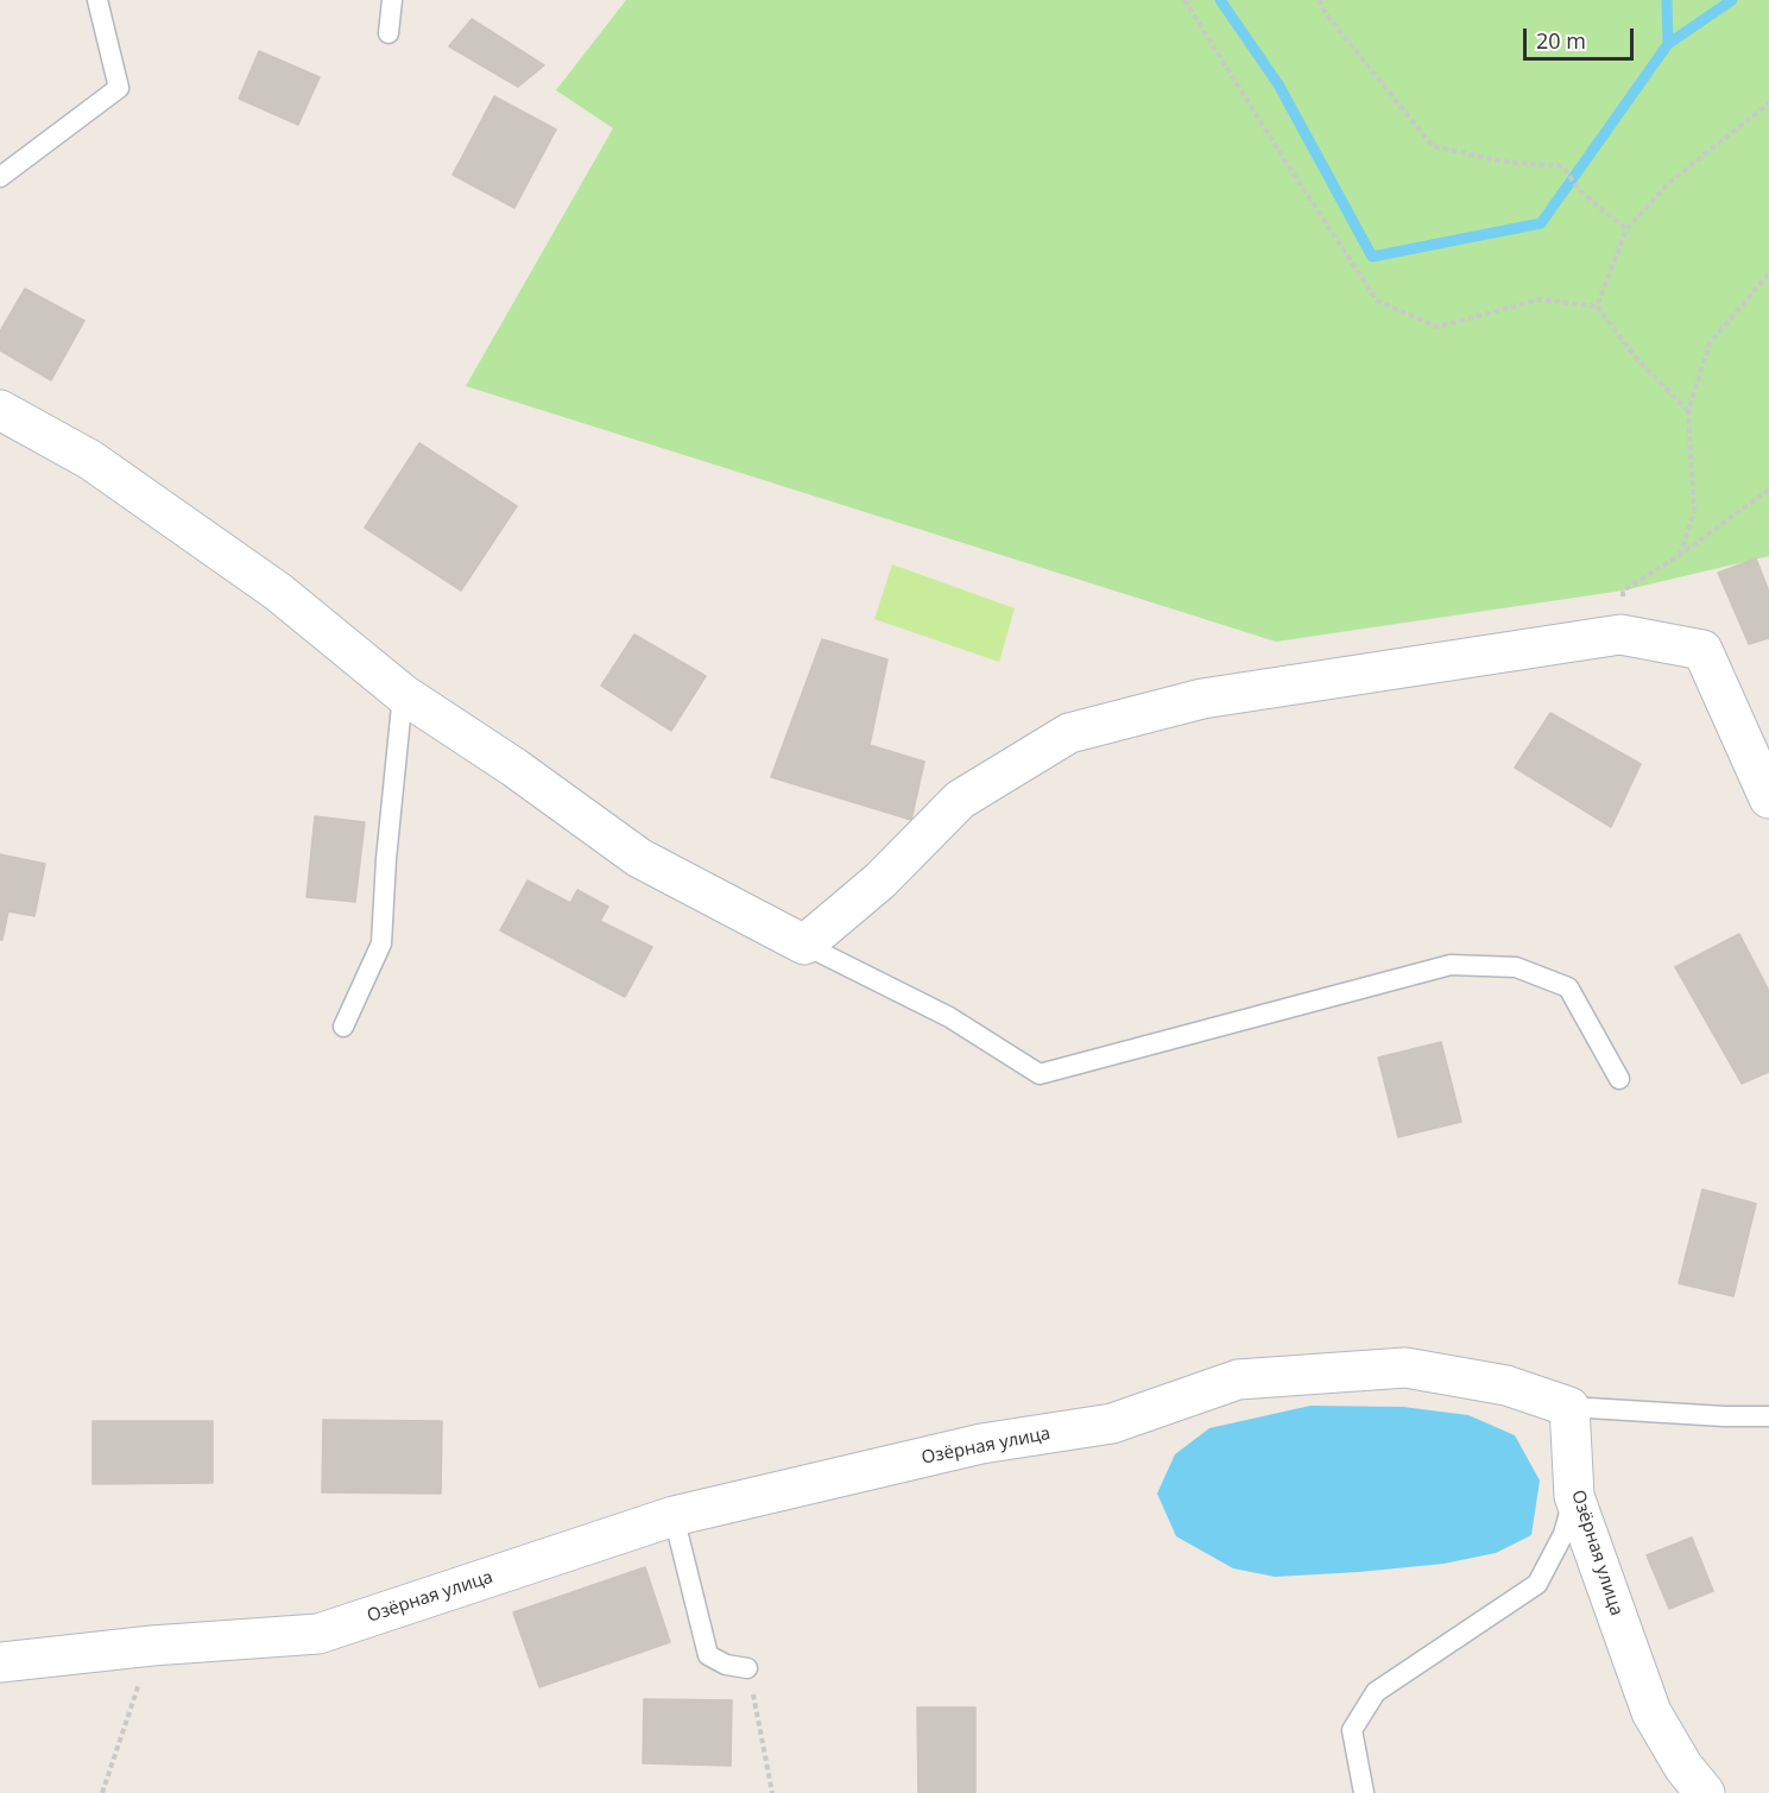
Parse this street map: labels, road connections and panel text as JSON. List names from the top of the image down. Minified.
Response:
{"streets":{"street":["Озёрная улица"]},"scale_bar":"20 m"}
